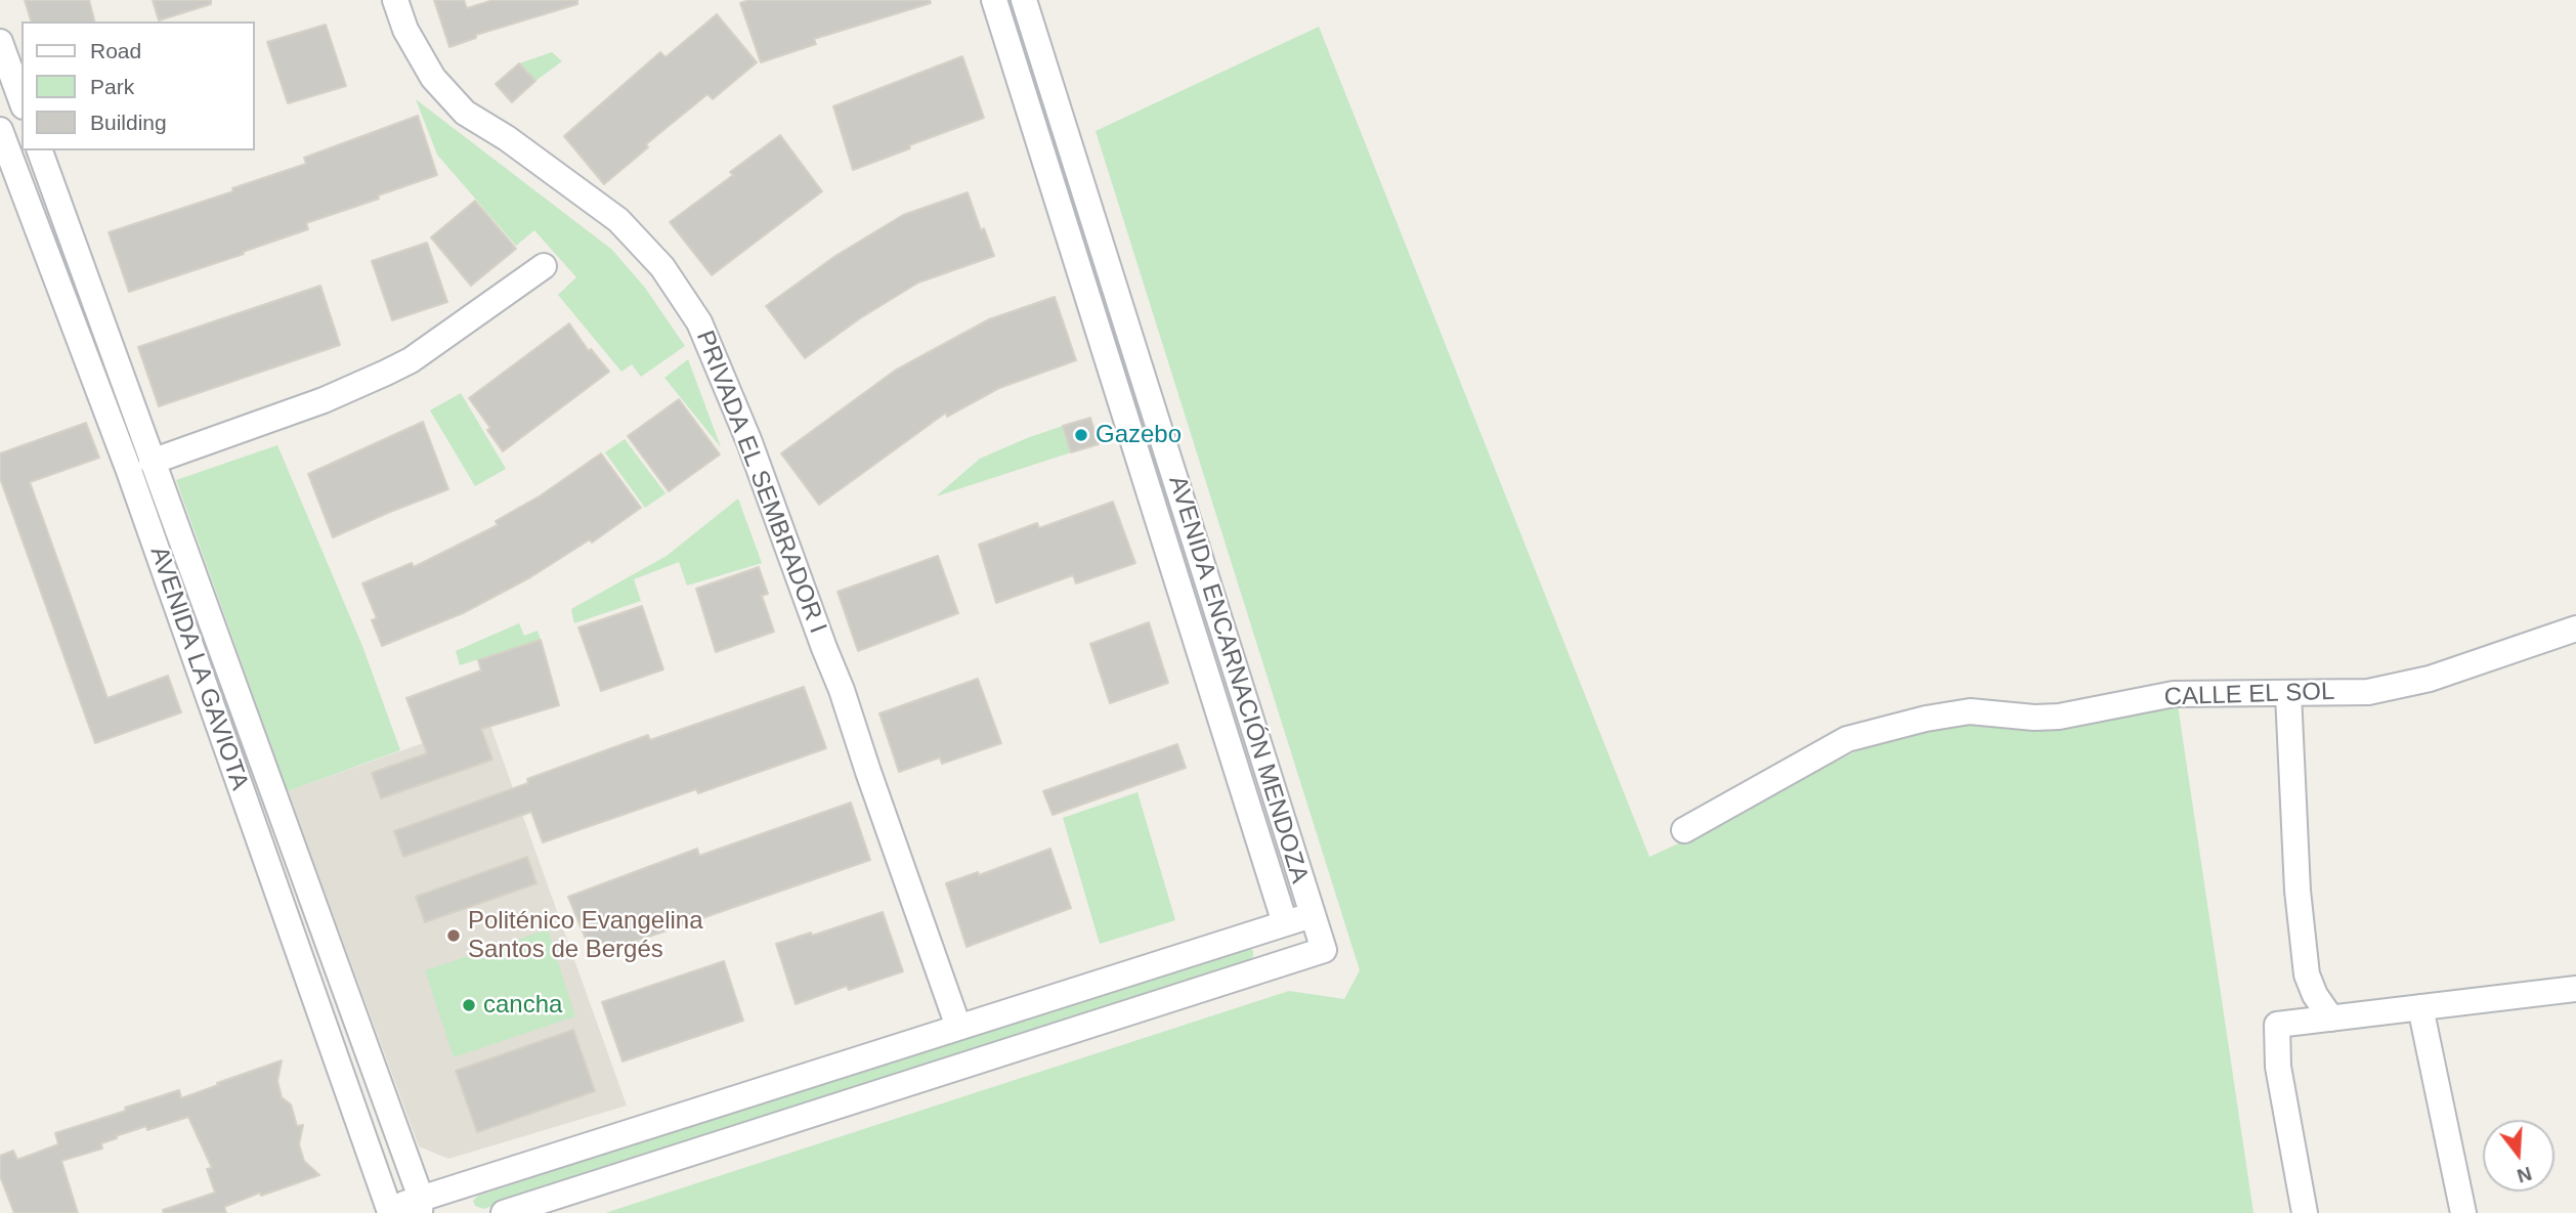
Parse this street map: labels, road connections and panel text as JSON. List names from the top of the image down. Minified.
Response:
{"streets":{"street":["PRIVADA EL SEMBRADOR I","AVENIDA LA GAVIOTA","AVENIDA ENCARNACIÓN MENDOZA","CALLE EL SOL"]},"places":["Gazebo","Politénico Evangelina Santos de Bergés","cancha"],"legend":["Road","Park","Building"],"north":"bottom"}
